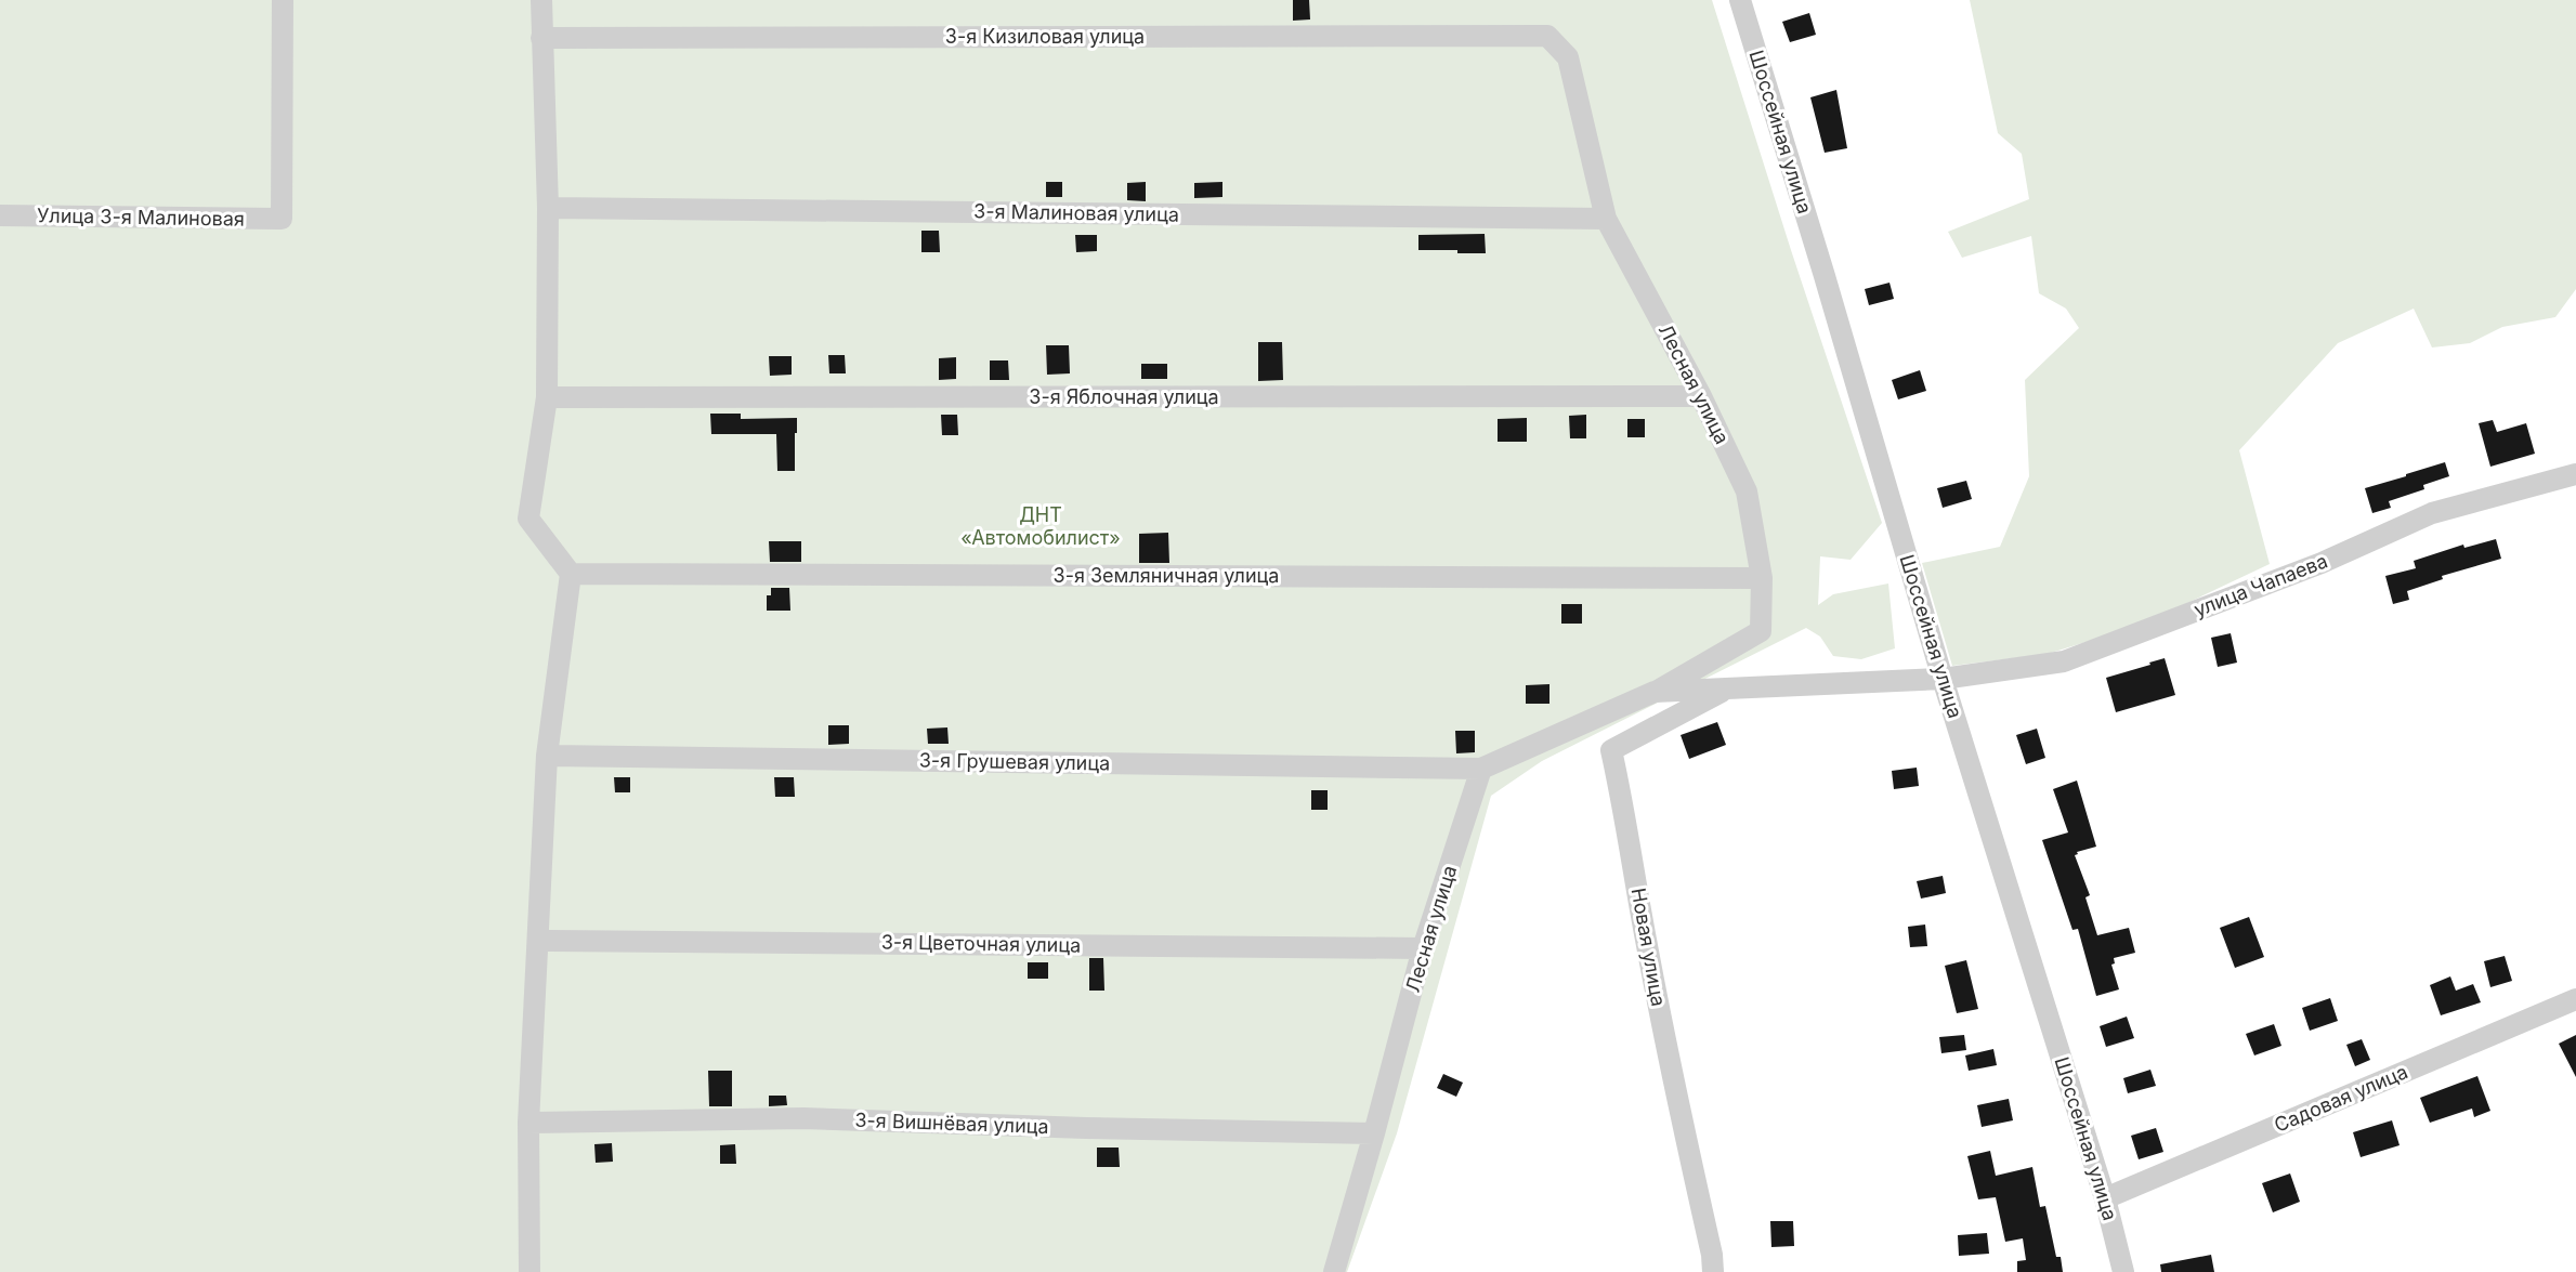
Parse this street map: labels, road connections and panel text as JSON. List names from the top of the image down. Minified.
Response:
{"streets":{"street":["3-я Кизиловая улица","Шоссейная улица","3-я Малиновая улица","Улица 3-я Малиновая","Лесная улица","3-я Яблочная улица","3-я Земляничная улица","улица Чапаева","3-я Грушевая улица","3-я Цветочная улица","Новая улица","Садовая улица","3-я Вишнёвая улица"]},"crossings":[["3-я Кизиловая улица","Лесная улица"],["Шоссейная улица","Лесная улица"],["Шоссейная улица","улица Чапаева"],["Шоссейная улица","Садовая улица"],["3-я Малиновая улица","Лесная улица"],["Лесная улица","3-я Яблочная улица"],["Лесная улица","3-я Земляничная улица"],["Лесная улица","улица Чапаева"],["Лесная улица","3-я Грушевая улица"],["Лесная улица","3-я Цветочная улица"],["Лесная улица","Новая улица"],["Лесная улица","3-я Вишнёвая улица"]],"parks":["ДНТ «Автомобилист»"]}
